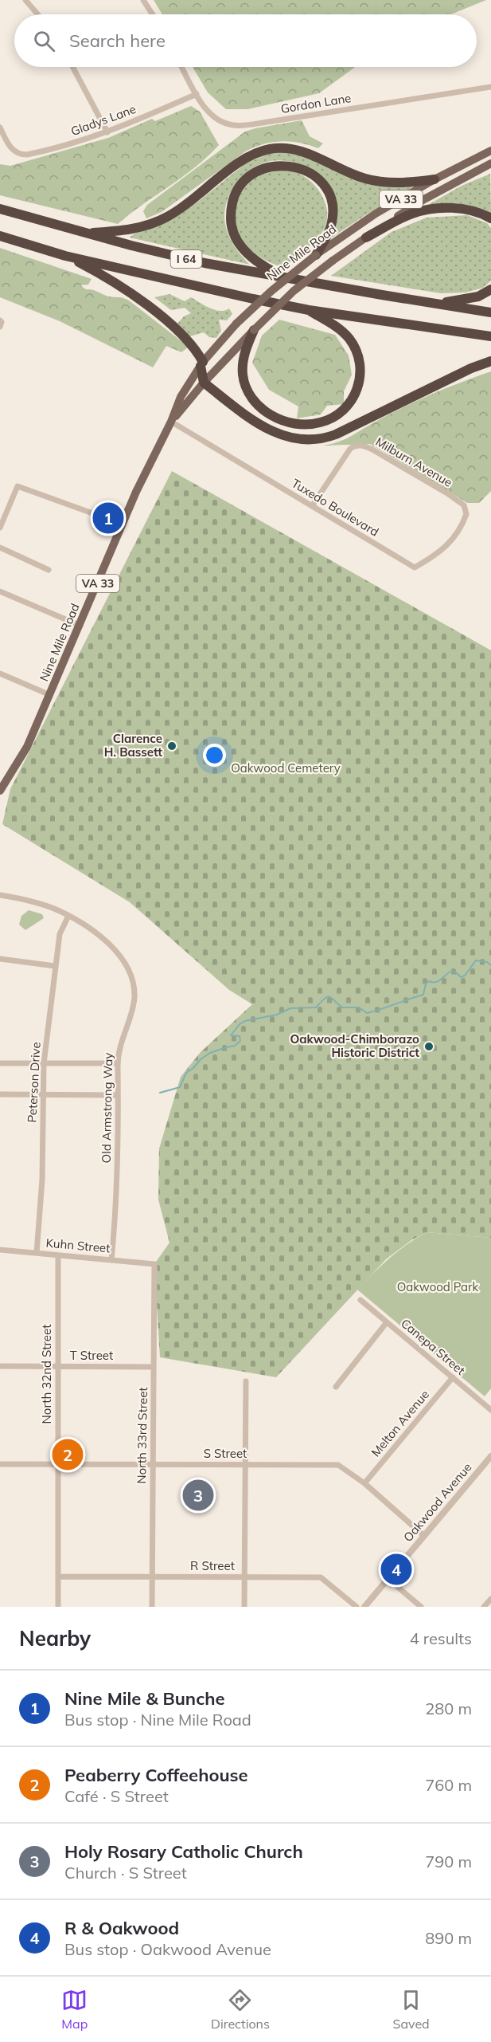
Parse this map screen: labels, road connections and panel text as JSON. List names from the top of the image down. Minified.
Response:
{"streets":{"highway":["I 64"],"main road":["VA 33","Nine Mile Road"],"street":["Gordon Lane","Gladys Lane","Milburn Avenue","Tuxedo Boulevard","Peterson Drive","Old Armstrong Way","Kuhn Street","Canepa Street","T Street","North 32nd Street","Melton Avenue","North 33rd Street","S Street","Oakwood Avenue","R Street"]},"crossings":[["Gordon Lane","Gladys Lane"],["Nine Mile Road","Tuxedo Boulevard"],["Milburn Avenue","Tuxedo Boulevard"],["Peterson Drive","Old Armstrong Way"],["Peterson Drive","Kuhn Street"],["Old Armstrong Way","Kuhn Street"],["Kuhn Street","North 32nd Street"],["Kuhn Street","North 33rd Street"],["Canepa Street","Melton Avenue"],["T Street","North 32nd Street"],["T Street","North 33rd Street"],["North 32nd Street","S Street"],["North 32nd Street","R Street"],["Melton Avenue","S Street"],["North 33rd Street","S Street"],["North 33rd Street","R Street"],["S Street","Oakwood Avenue"]],"parks":["Oakwood Cemetery","Oakwood Park"],"places":["Clarence H. Bassett","Oakwood-Chimborazo Historic District"],"page":{"search":"Search here","pins":["1","2","3","4"],"heading":["Nearby","4 results"],"list":[{"mark":"1","name":"Nine Mile & Bunche","note":"Bus stop · Nine Mile Road","value":"280 m"},{"mark":"2","name":"Peaberry Coffeehouse","note":"Café · S Street","value":"760 m"},{"mark":"3","name":"Holy Rosary Catholic Church","note":"Church · S Street","value":"790 m"},{"mark":"4","name":"R & Oakwood","note":"Bus stop · Oakwood Avenue","value":"890 m"}],"nav":["Map","Directions","Saved"]}}
